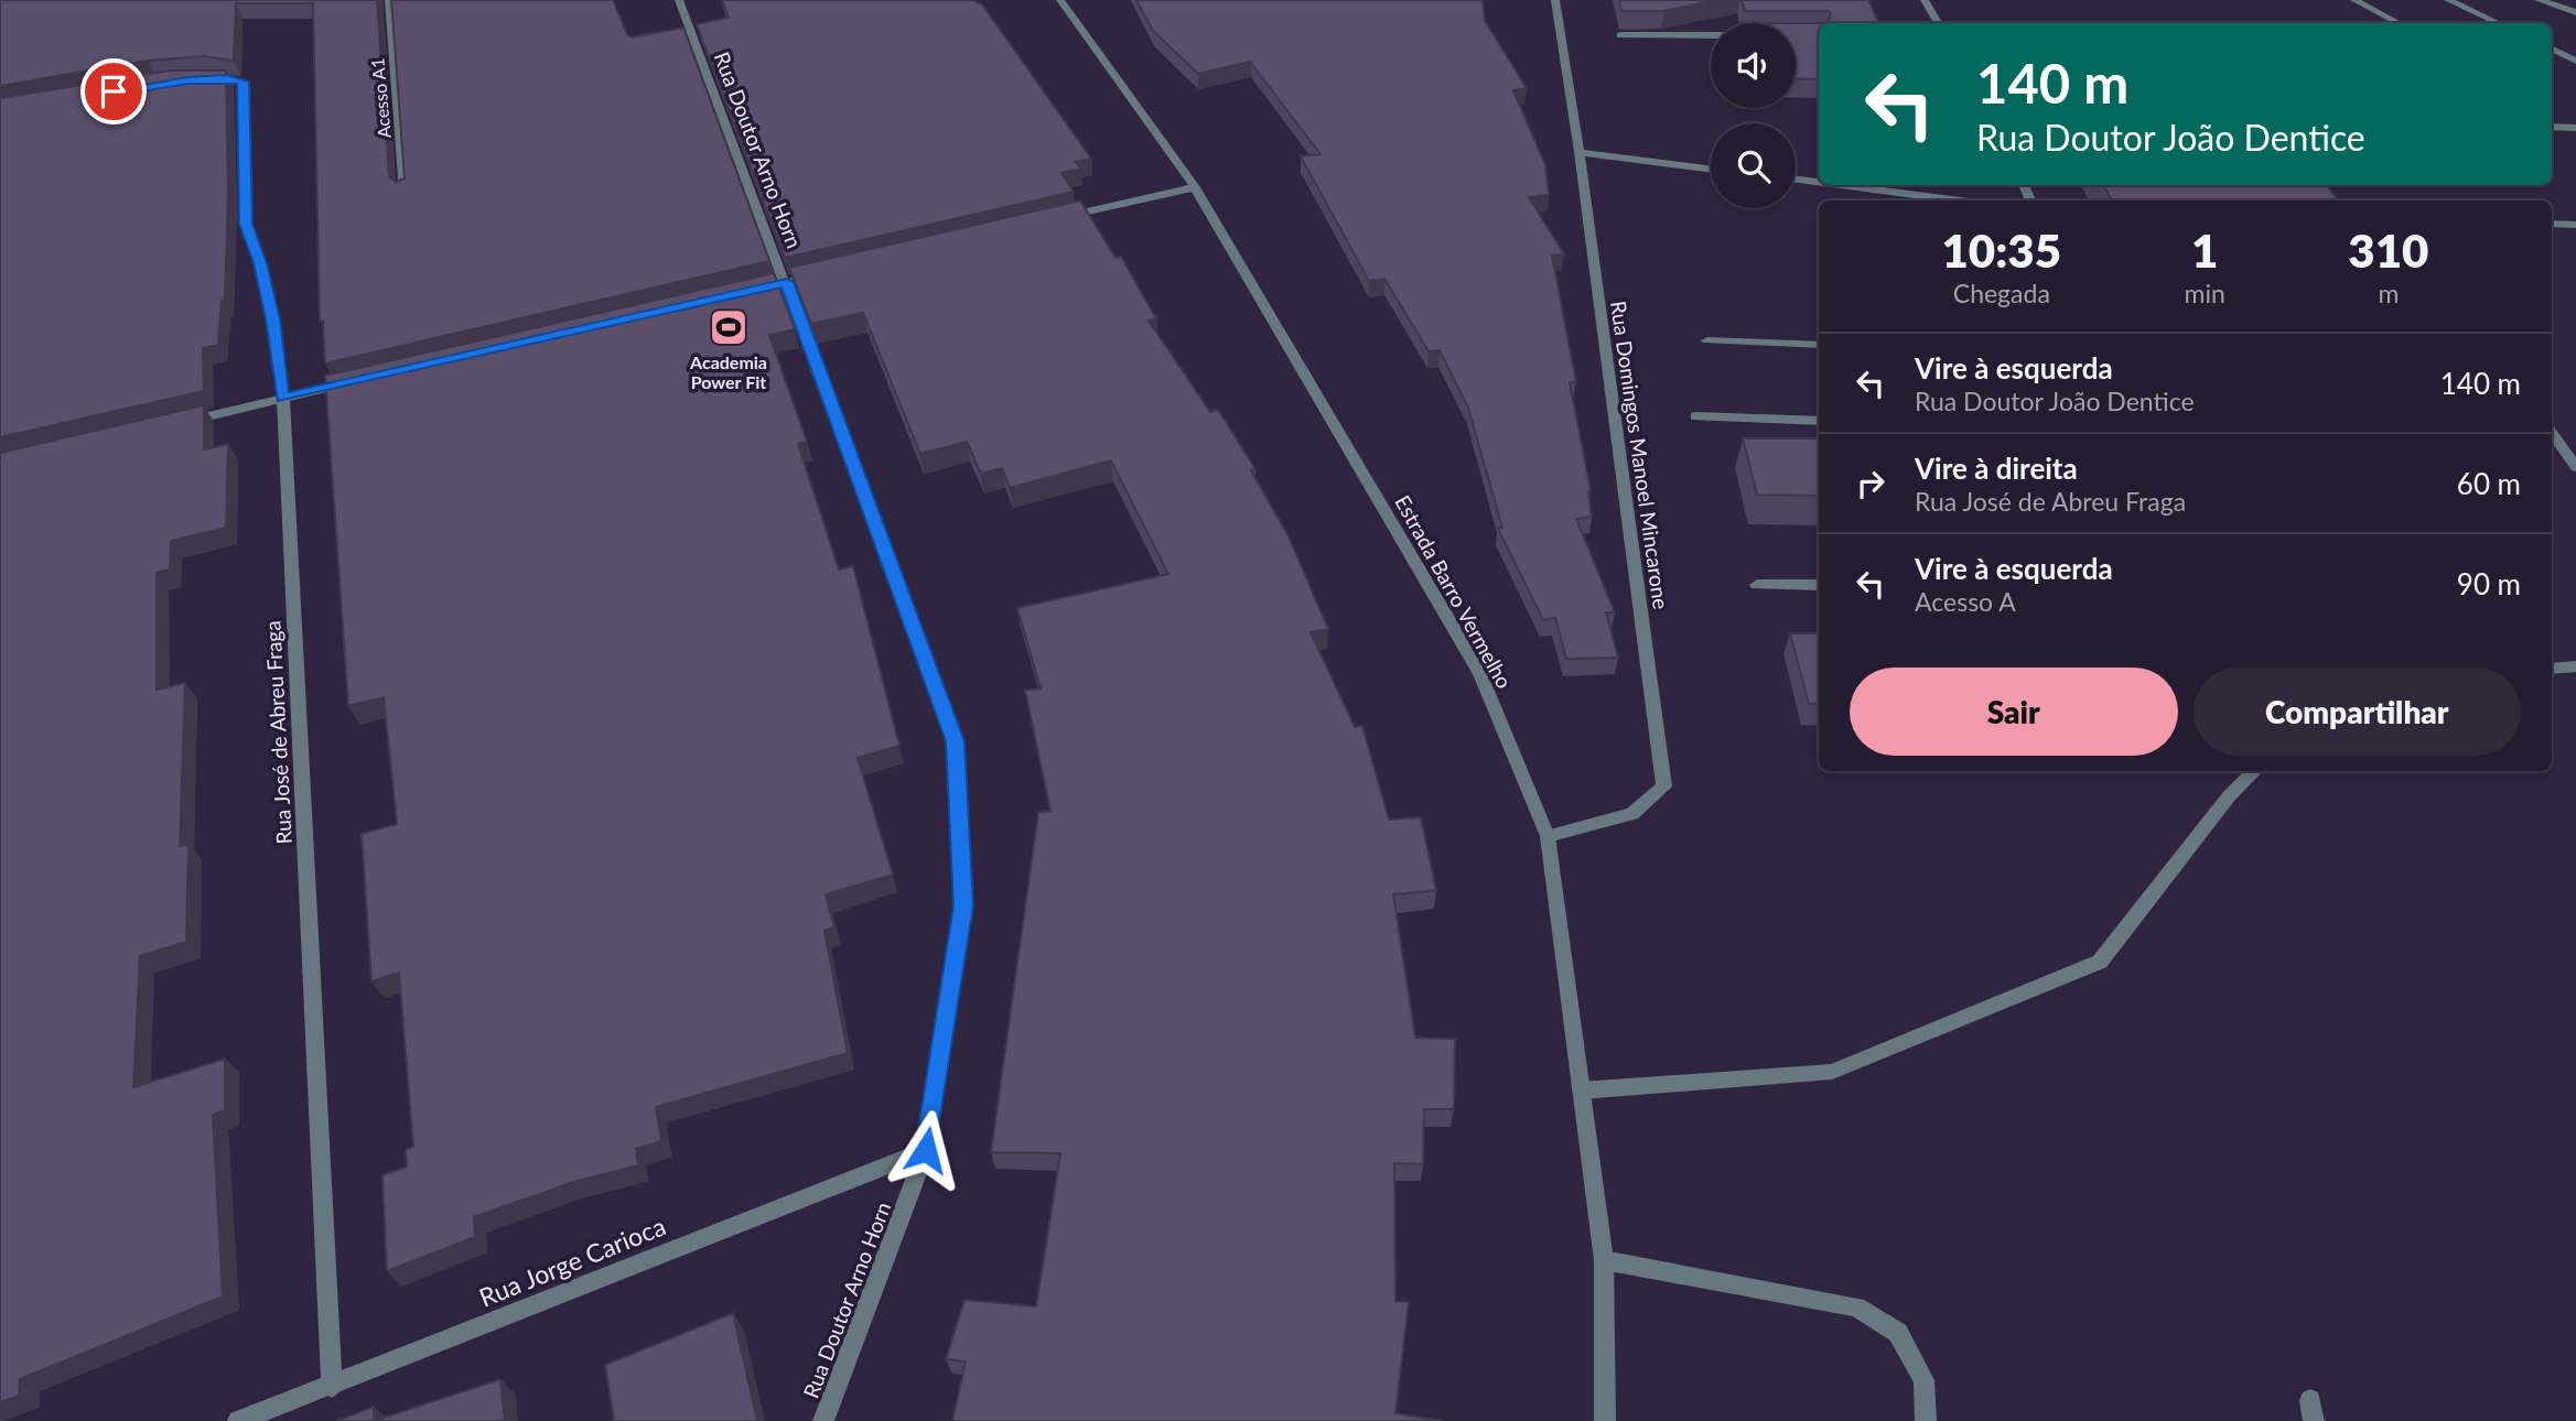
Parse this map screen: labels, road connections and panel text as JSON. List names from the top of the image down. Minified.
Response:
{"streets":{"street":["Acesso A1","Rua Doutor Arno Horn","Rua Domingos Manoel Mincarone","Estrada Barro Vermelho","Rua José de Abreu Fraga","Rua Jorge Carioca"]},"crossings":[["Rua Doutor Arno Horn","Rua Jorge Carioca"],["Rua Domingos Manoel Mincarone","Estrada Barro Vermelho"],["Rua José de Abreu Fraga","Rua Jorge Carioca"]],"places":{"sports":["Academia Power Fit"]},"page":{"turn":["140 m","Rua Doutor João Dentice"],"eta":["10:35","Chegada","1","min","310","m"],"list":[{"name":"Vire à esquerda","note":"Rua Doutor João Dentice","value":"140 m"},{"name":"Vire à direita","note":"Rua José de Abreu Fraga","value":"60 m"},{"name":"Vire à esquerda","note":"Acesso A","value":"90 m"}],"buttons":["Sair","Compartilhar"]}}
